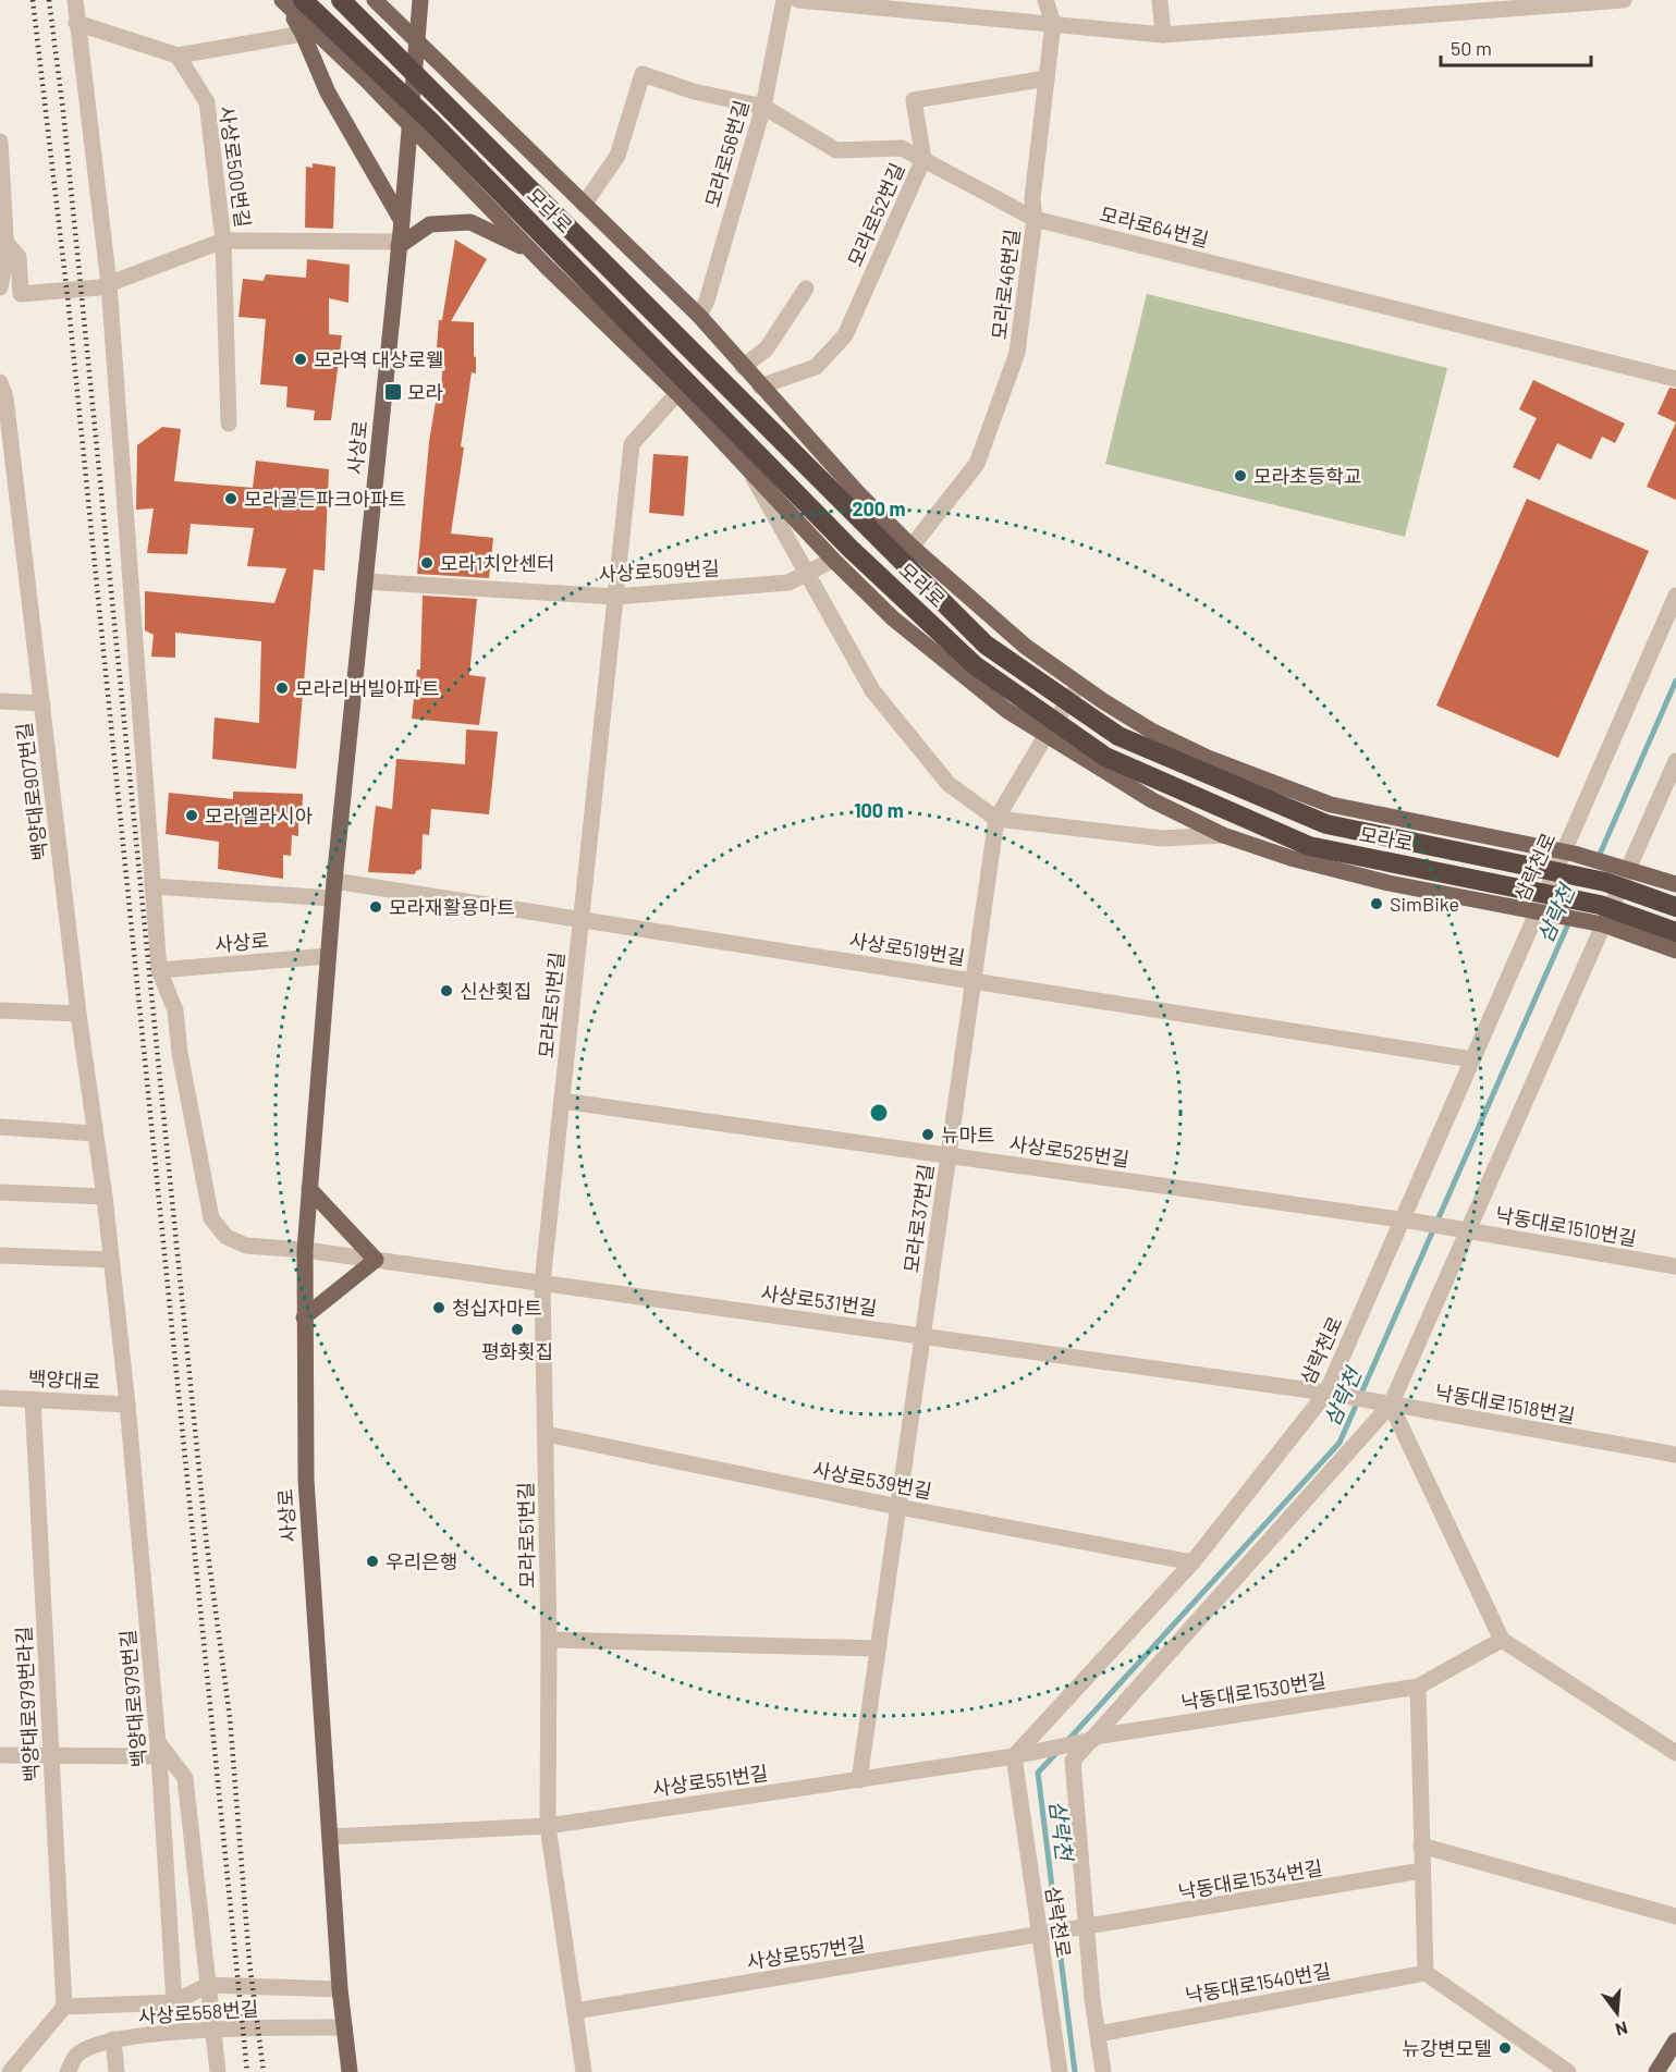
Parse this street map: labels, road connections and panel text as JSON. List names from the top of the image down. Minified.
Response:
{"streets":{"highway":["모라로"],"main road":["사상로"],"street":["모라로56번길","사상로500번길","모라로52번길","모라로64번길","모라로46번길","사상로509번길","백양대로907번길","삼락천로","사상로519번길","모라로51번길","사상로525번길","모라로37번길","낙동대로1510번길","사상로531번길","백양대로","낙동대로1518번길","사상로539번길","낙동대로1530번길","백양대로979번길","백양대로979번라길","사상로551번길","낙동대로1534번길","사상로557번길","낙동대로1540번길","사상로558번길"]},"crossings":[["모라로56번길","모라로"],["모라로56번길","모라로64번길"],["사상로500번길","사상로"],["사상로500번길","사상로531번길"],["모라로","모라로52번길"],["모라로","모라로64번길"],["모라로","모라로46번길"],["모라로","사상로"],["모라로","사상로509번길"],["모라로","삼락천로"],["모라로","모라로51번길"],["모라로","모라로37번길"],["모라로52번길","모라로64번길"],["모라로52번길","모라로46번길"],["모라로64번길","모라로46번길"],["사상로","사상로509번길"],["사상로","사상로519번길"],["사상로","사상로531번길"],["사상로","사상로551번길"],["사상로","사상로558번길"],["사상로509번길","모라로51번길"],["백양대로907번길","백양대로979번길"],["삼락천로","사상로519번길"],["삼락천로","사상로525번길"],["삼락천로","낙동대로1510번길"],["삼락천로","사상로531번길"],["삼락천로","낙동대로1518번길"],["삼락천로","사상로539번길"],["삼락천로","낙동대로1530번길"],["삼락천로","사상로551번길"],["삼락천로","낙동대로1534번길"],["삼락천로","사상로557번길"],["삼락천로","낙동대로1540번길"],["사상로519번길","모라로51번길"],["사상로519번길","모라로37번길"],["모라로51번길","사상로525번길"],["모라로51번길","사상로531번길"],["모라로51번길","사상로539번길"],["모라로51번길","사상로551번길"],["모라로51번길","사상로557번길"],["사상로525번길","모라로37번길"],["사상로525번길","낙동대로1510번길"],["모라로37번길","사상로531번길"],["모라로37번길","사상로539번길"],["모라로37번길","사상로551번길"],["사상로531번길","낙동대로1518번길"],["백양대로","백양대로979번길"],["백양대로","백양대로979번라길"],["낙동대로1530번길","사상로551번길"],["낙동대로1534번길","사상로557번길"]],"water":["삼락천"],"places":{"other":["모라역 대상로웰","모라초등학교","모라골든파크아파트","모라1치안센터","모라리버빌아파트","모라엘라시아","SimBike","모라재활용마트","신산횟집","뉴마트","청십자마트","평화횟집","우리은행","뉴강변모텔"],"transit":["모라"]},"scale_bar":"50 m","north":"bottom","rings":["200 m","100 m"]}
